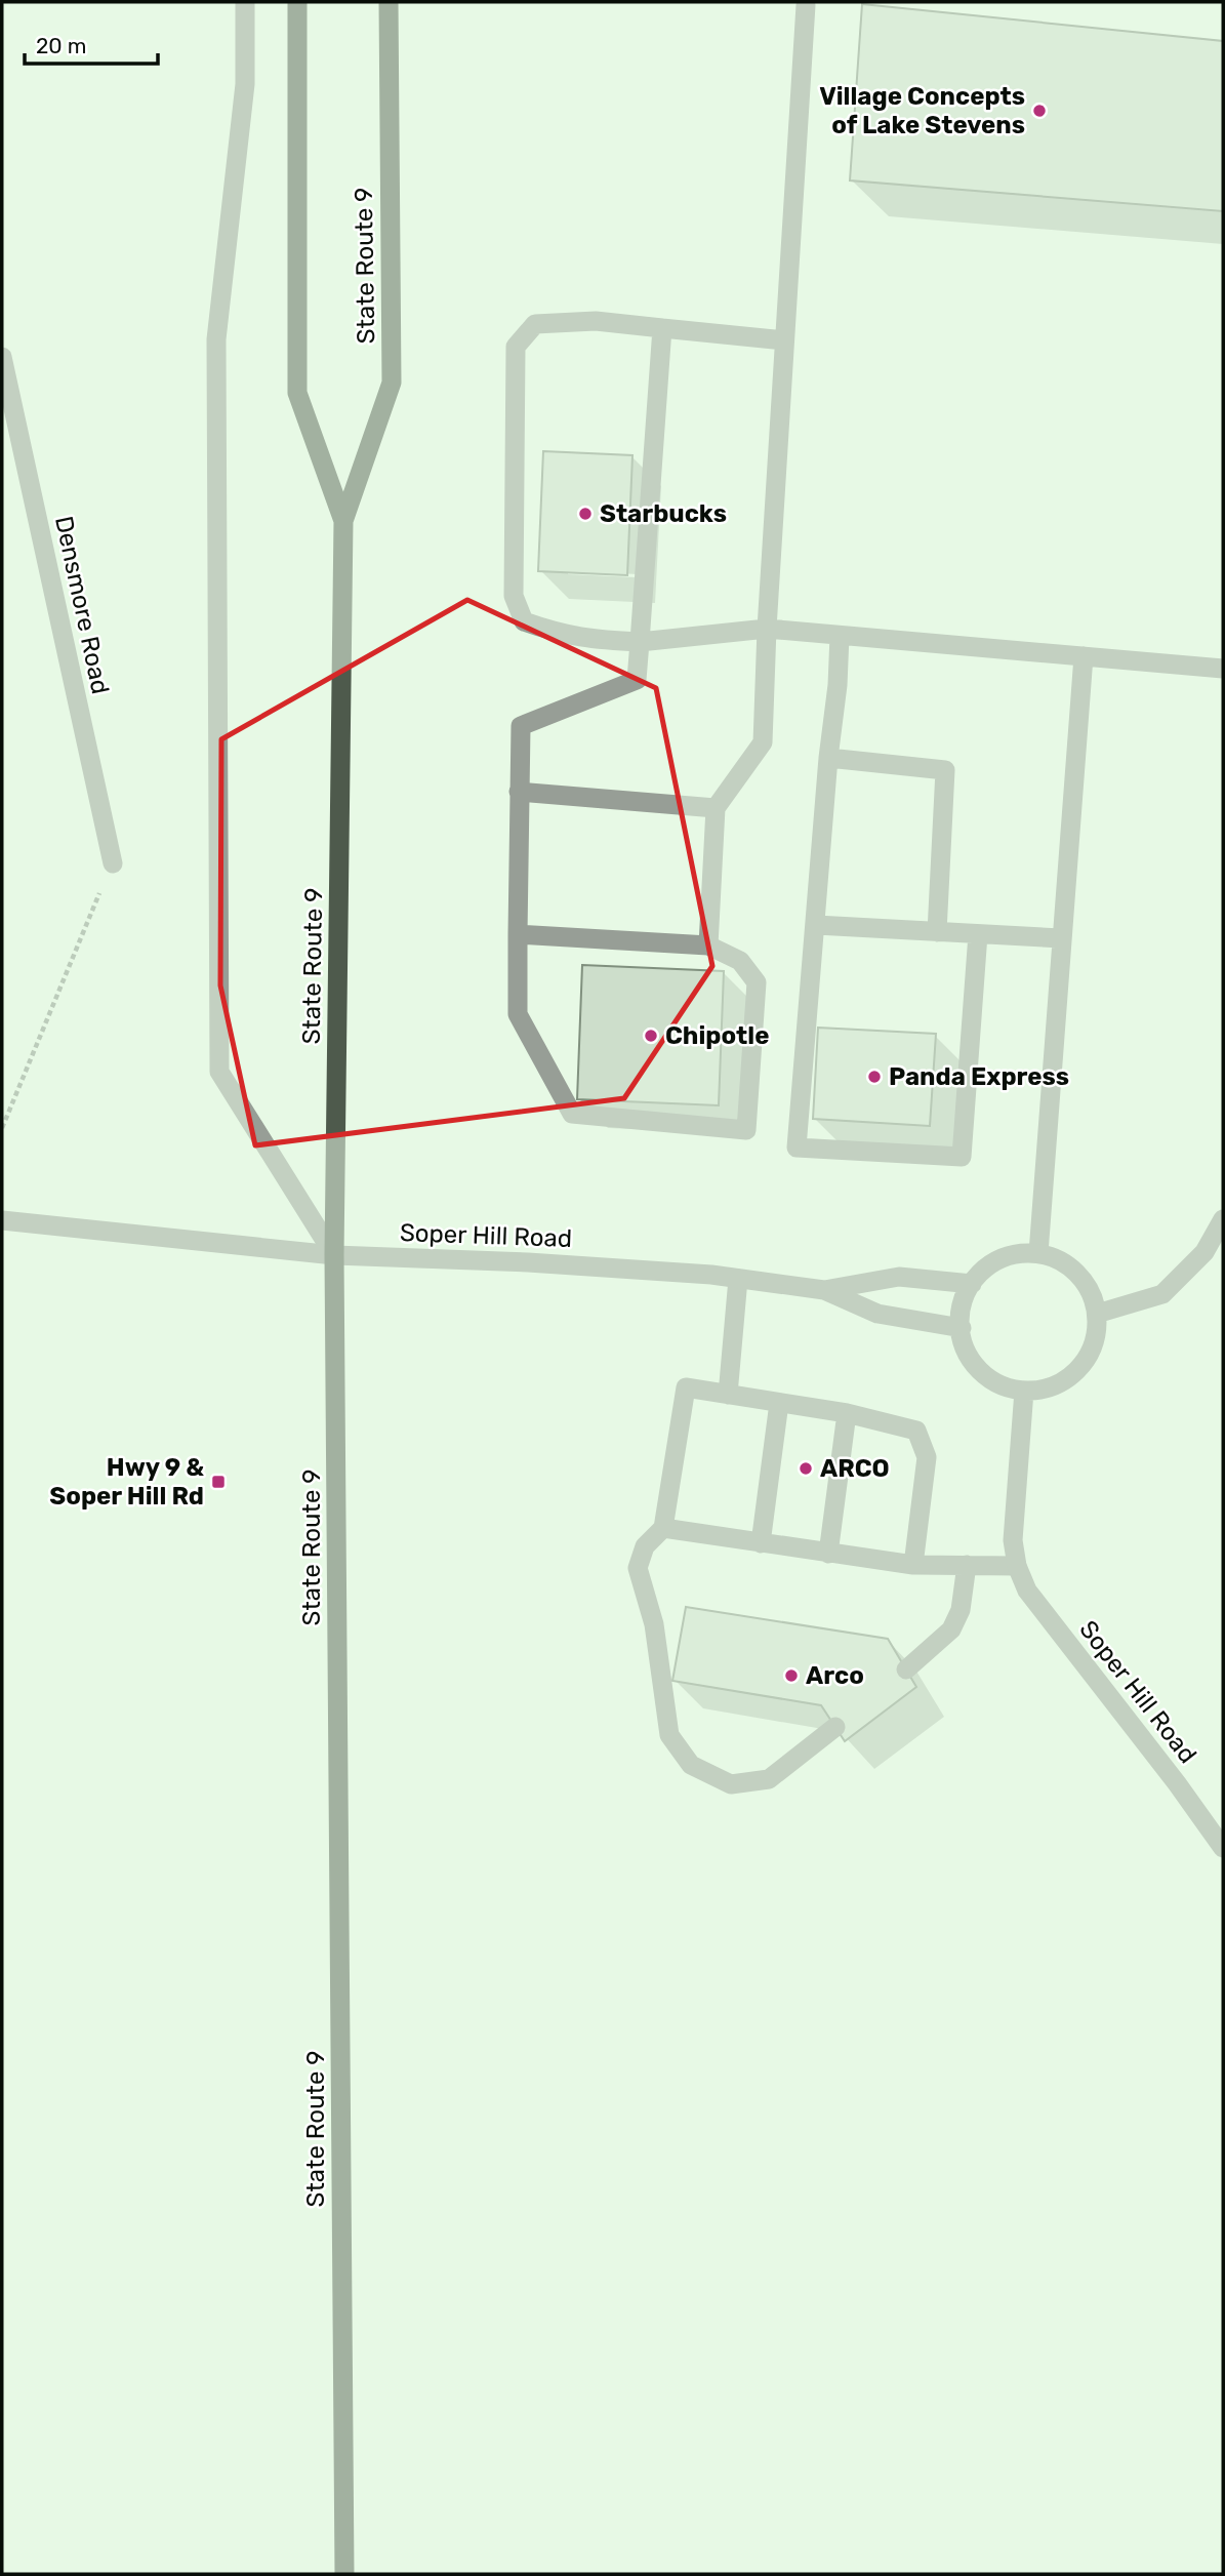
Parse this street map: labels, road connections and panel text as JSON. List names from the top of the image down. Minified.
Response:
{"streets":{"main road":["State Route 9"],"street":["Densmore Road","Soper Hill Road"]},"crossings":[["State Route 9","Soper Hill Road"]],"places":{"other":["Village Concepts of Lake Stevens","Starbucks","Chipotle","Panda Express","ARCO","Arco"],"transit":["Hwy 9 & Soper Hill Rd"]},"scale_bar":"20 m"}
